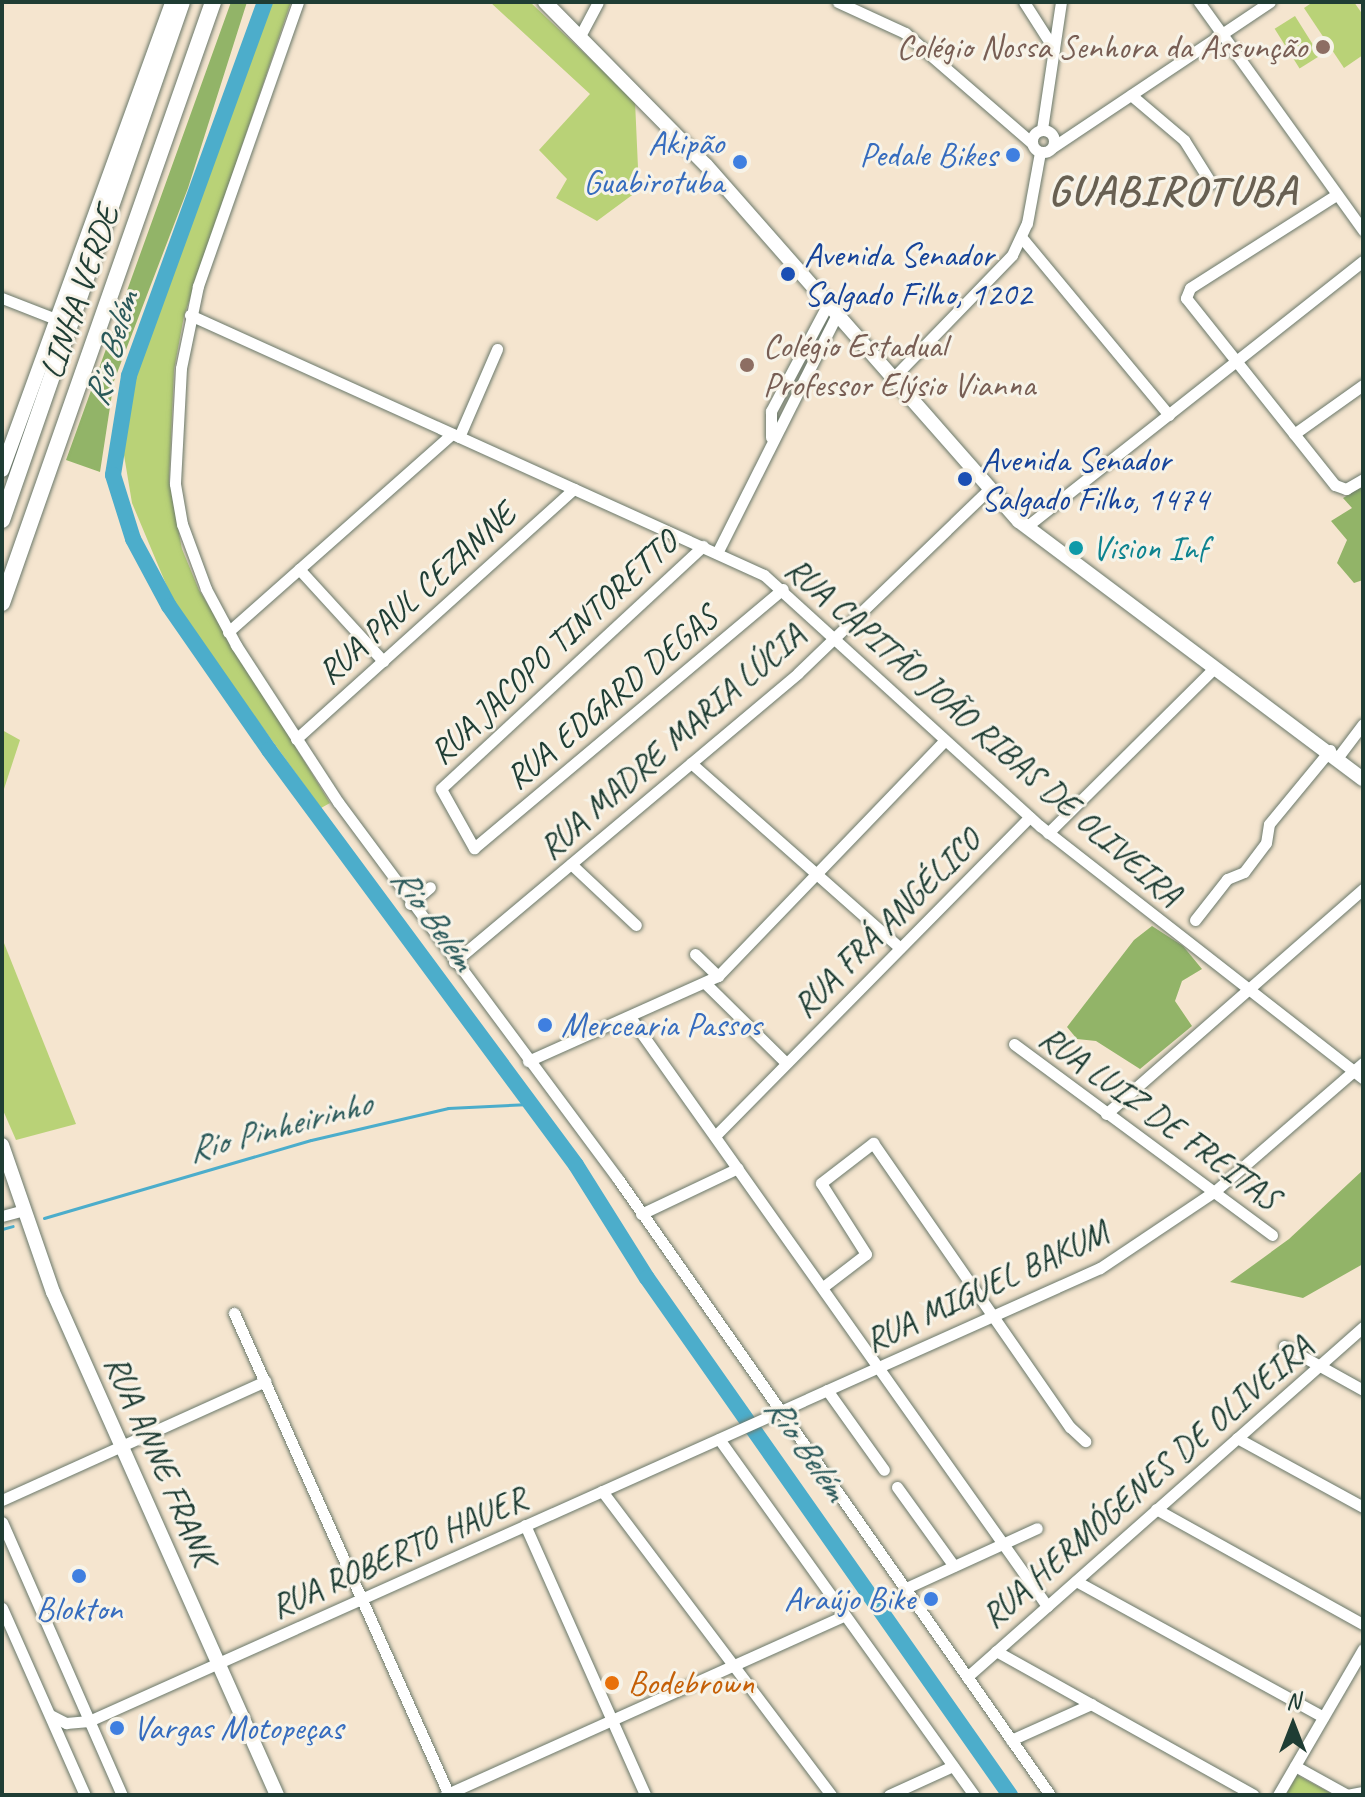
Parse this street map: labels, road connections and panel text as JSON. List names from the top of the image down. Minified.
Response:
{"streets":{"highway":["LINHA VERDE"],"main road":["RUA ANNE FRANK"],"street":["RUA PAUL CEZANNE","RUA JACOPO TINTORETTO","RUA EDGARD DEGAS","RUA CAPITÃO JOÃO RIBAS DE OLIVEIRA","RUA MADRE MARIA LÚCIA","RUA FRÁ ANGÉLICO","RUA LUIZ DE FREITAS","RUA MIGUEL BAKUM","RUA HERMÓGENES DE OLIVEIRA","RUA ROBERTO HAUER"]},"crossings":[["RUA PAUL CEZANNE","RUA CAPITÃO JOÃO RIBAS DE OLIVEIRA"],["RUA JACOPO TINTORETTO","RUA EDGARD DEGAS"],["RUA JACOPO TINTORETTO","RUA CAPITÃO JOÃO RIBAS DE OLIVEIRA"],["RUA EDGARD DEGAS","RUA CAPITÃO JOÃO RIBAS DE OLIVEIRA"],["RUA CAPITÃO JOÃO RIBAS DE OLIVEIRA","RUA MADRE MARIA LÚCIA"],["RUA CAPITÃO JOÃO RIBAS DE OLIVEIRA","RUA FRÁ ANGÉLICO"],["RUA CAPITÃO JOÃO RIBAS DE OLIVEIRA","RUA MIGUEL BAKUM"],["RUA LUIZ DE FREITAS","RUA MIGUEL BAKUM"],["RUA MIGUEL BAKUM","RUA ROBERTO HAUER"],["RUA ANNE FRANK","RUA ROBERTO HAUER"]],"districts":["GUABIROTUBA"],"water":["Rio Belém","Rio Pinheirinho"],"places":["Colégio Nossa Senhora da Assunção","Pedale Bikes","Akipão Guabirotuba","Avenida Senador Salgado Filho, 1202","Colégio Estadual Professor Elýsio Vianna","Avenida Senador Salgado Filho, 1474","Vision Inf","Mercearia Passos","Blokton","Araújo Bike","Bodebrown","Vargas Motopeças"],"north":"top"}
